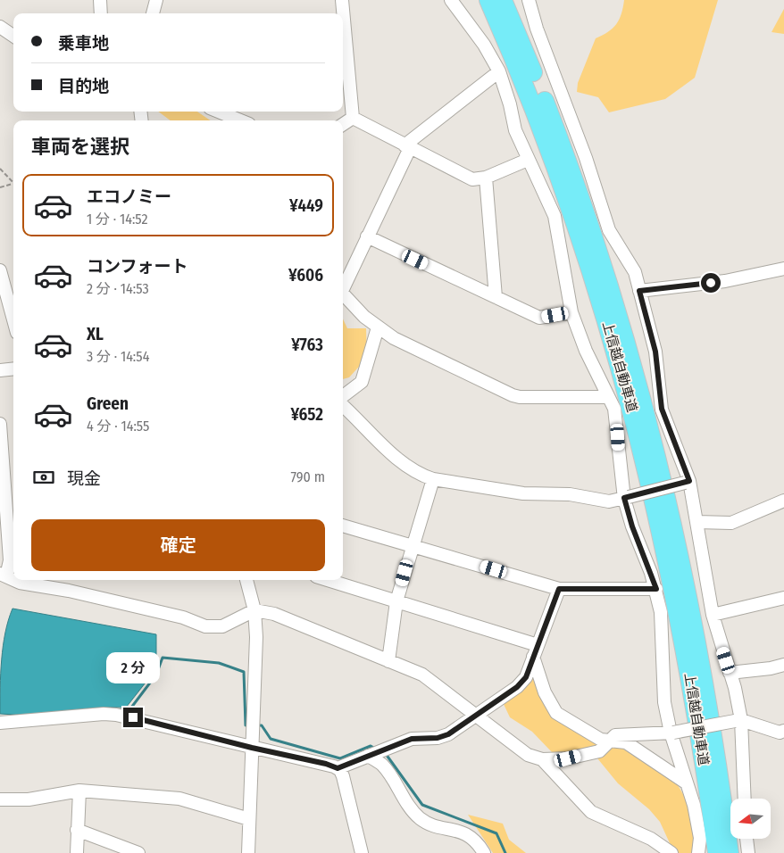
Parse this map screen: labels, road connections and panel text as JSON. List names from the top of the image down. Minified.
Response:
{"streets":{"highway":["上信越自動車道"]},"north":"left","page":{"banner":["乗車地","目的地"],"heading":"車両を選択","list":[{"name":"エコノミー","note":"1 分 · 14:52","value":"¥449"},{"name":"コンフォート","note":"2 分 · 14:53","value":"¥606"},{"name":"XL","note":"3 分 · 14:54","value":"¥763"},{"name":"Green","note":"4 分 · 14:55","value":"¥652"}],"pay":["現金","790 m"],"buttons":"確定","bubble":"2 分"}}
